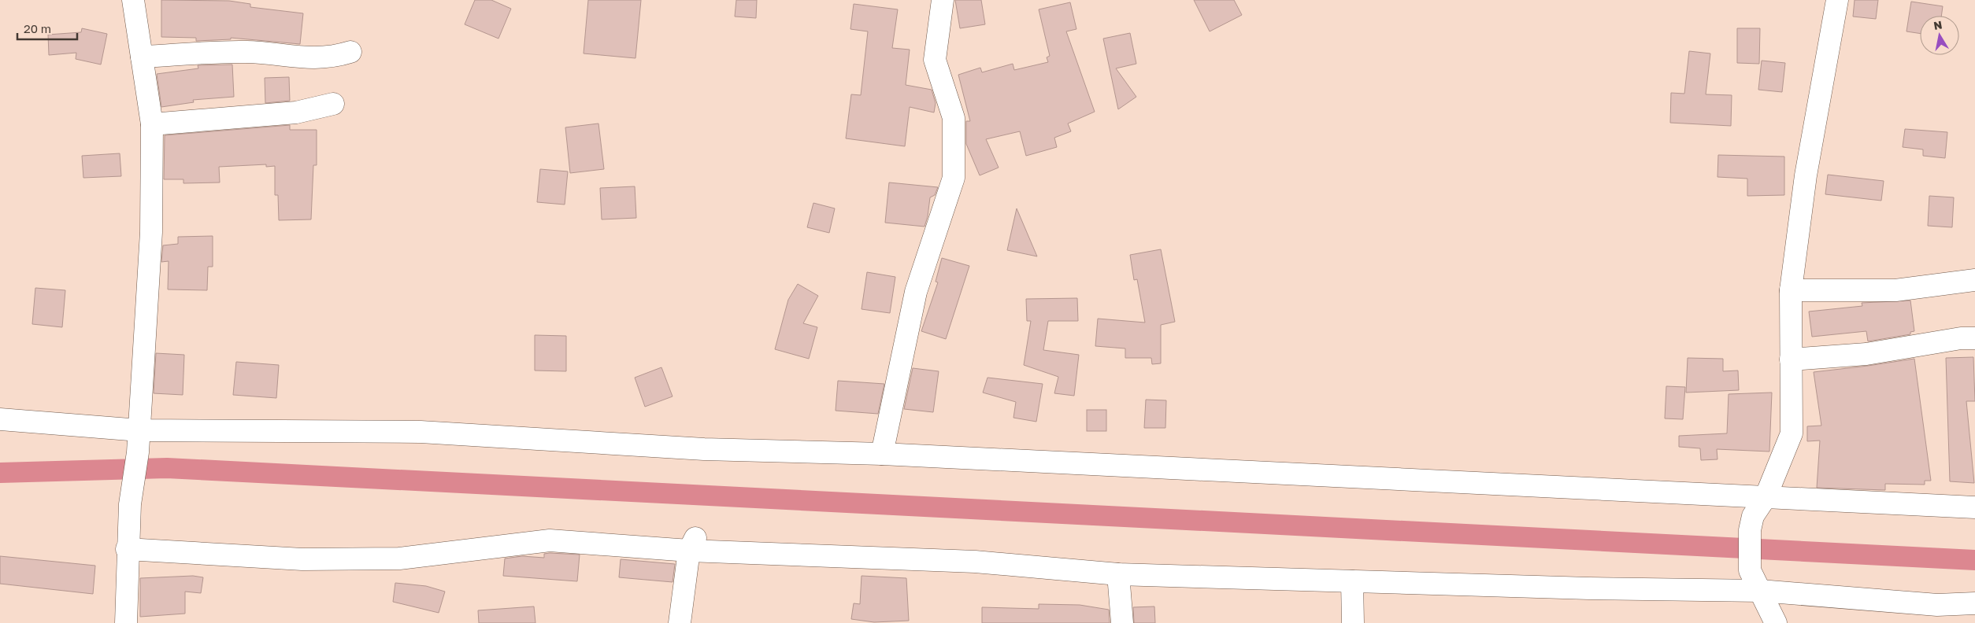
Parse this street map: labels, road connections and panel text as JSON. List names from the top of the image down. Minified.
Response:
{"scale_bar":"20 m","north":"top"}
